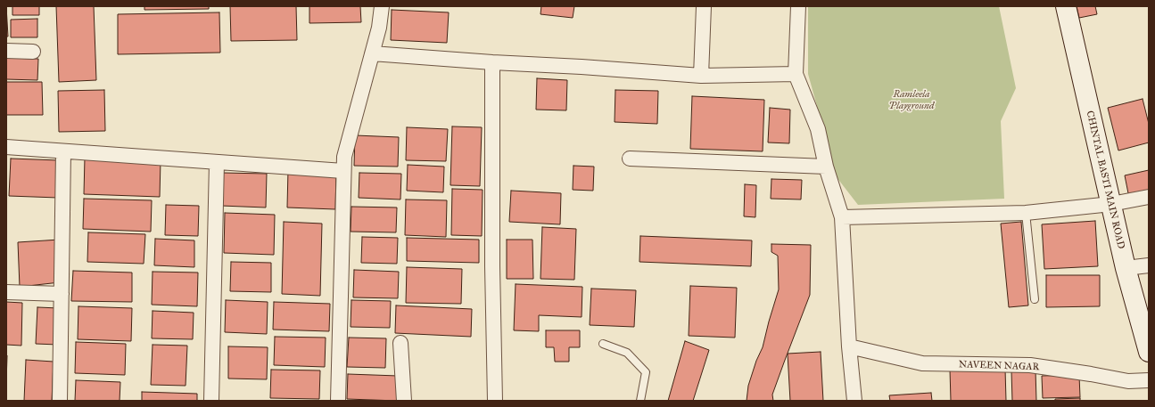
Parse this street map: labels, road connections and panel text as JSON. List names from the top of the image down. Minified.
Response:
{"streets":{"street":["CHINTAL BASTI MAIN ROAD","NAVEEN NAGAR"]},"parks":["Ramleela Playground"]}
